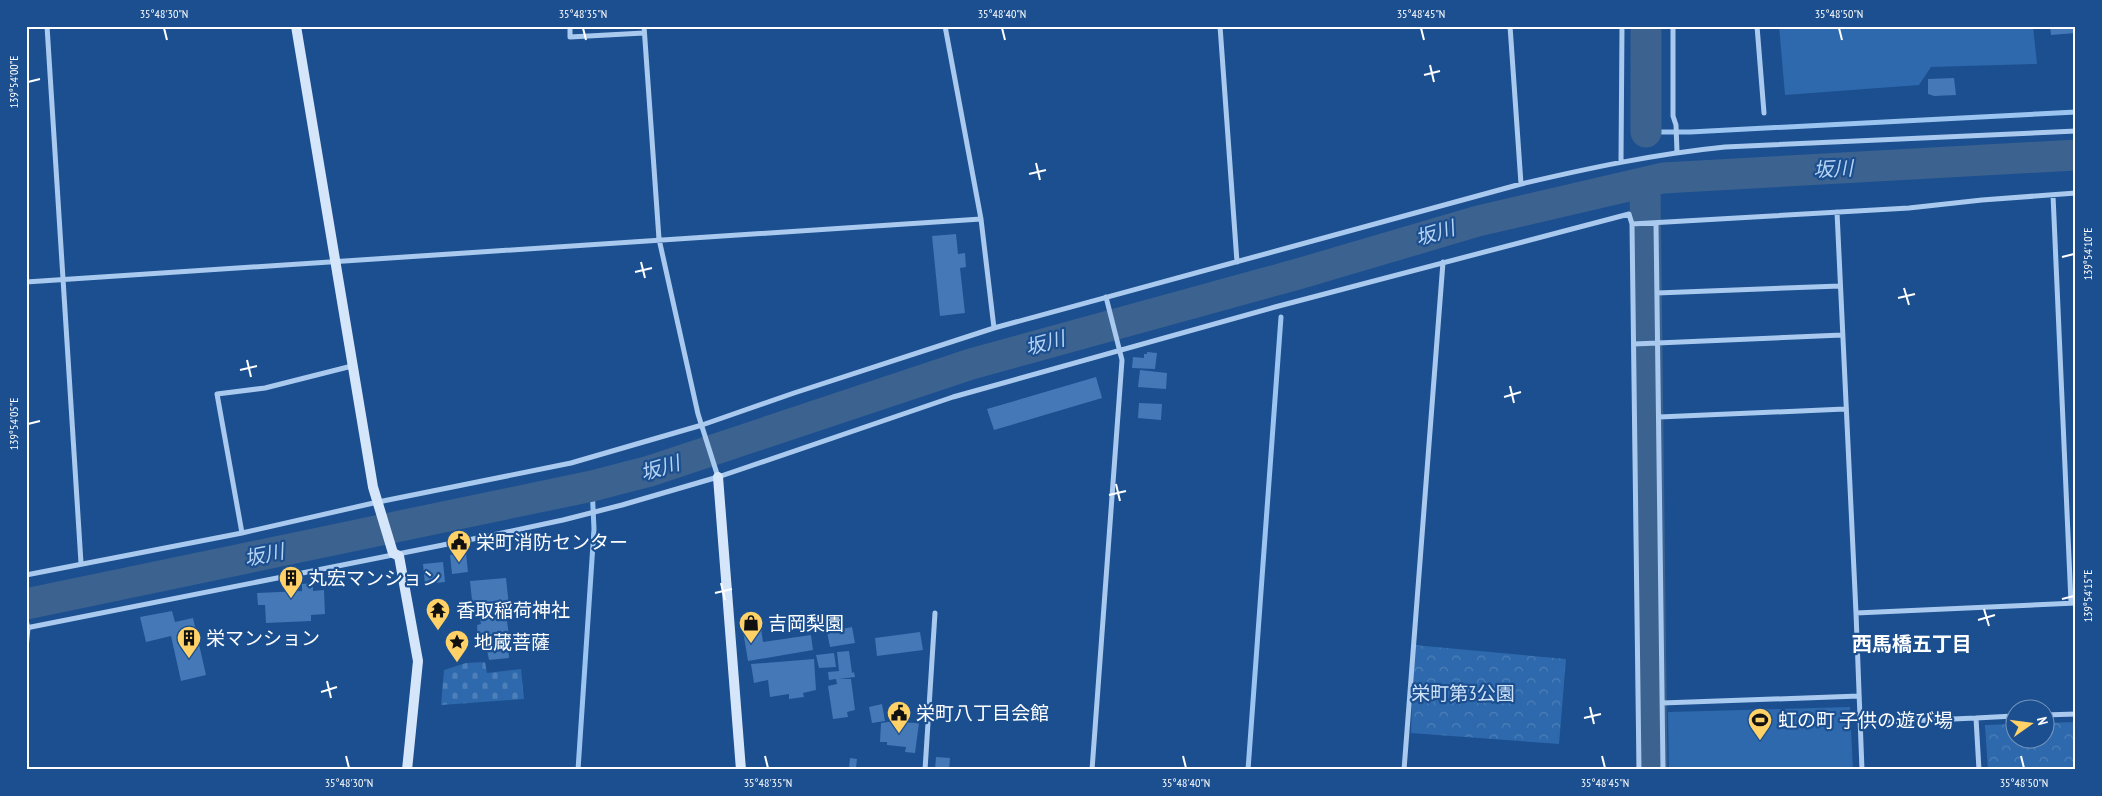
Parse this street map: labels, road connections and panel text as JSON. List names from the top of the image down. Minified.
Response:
{"districts":["西馬橋五丁目"],"water":["坂川"],"parks":["栄町第3公園"],"places":{"public building":["栄町消防センター","栄町八丁目会館"],"building":["丸宏マンション","栄マンション"],"temple":["香取稲荷神社"],"shop":["吉岡梨園"],"place":["地蔵菩薩"],"sports":["虹の町 子供の遊び場"]},"north":"right","coordinates":["35°48'30\"N","35°48'35\"N","35°48'40\"N","35°48'45\"N","35°48'50\"N","139°54'00\"E","139°54'10\"E","139°54'05\"E","139°54'15\"E"]}
